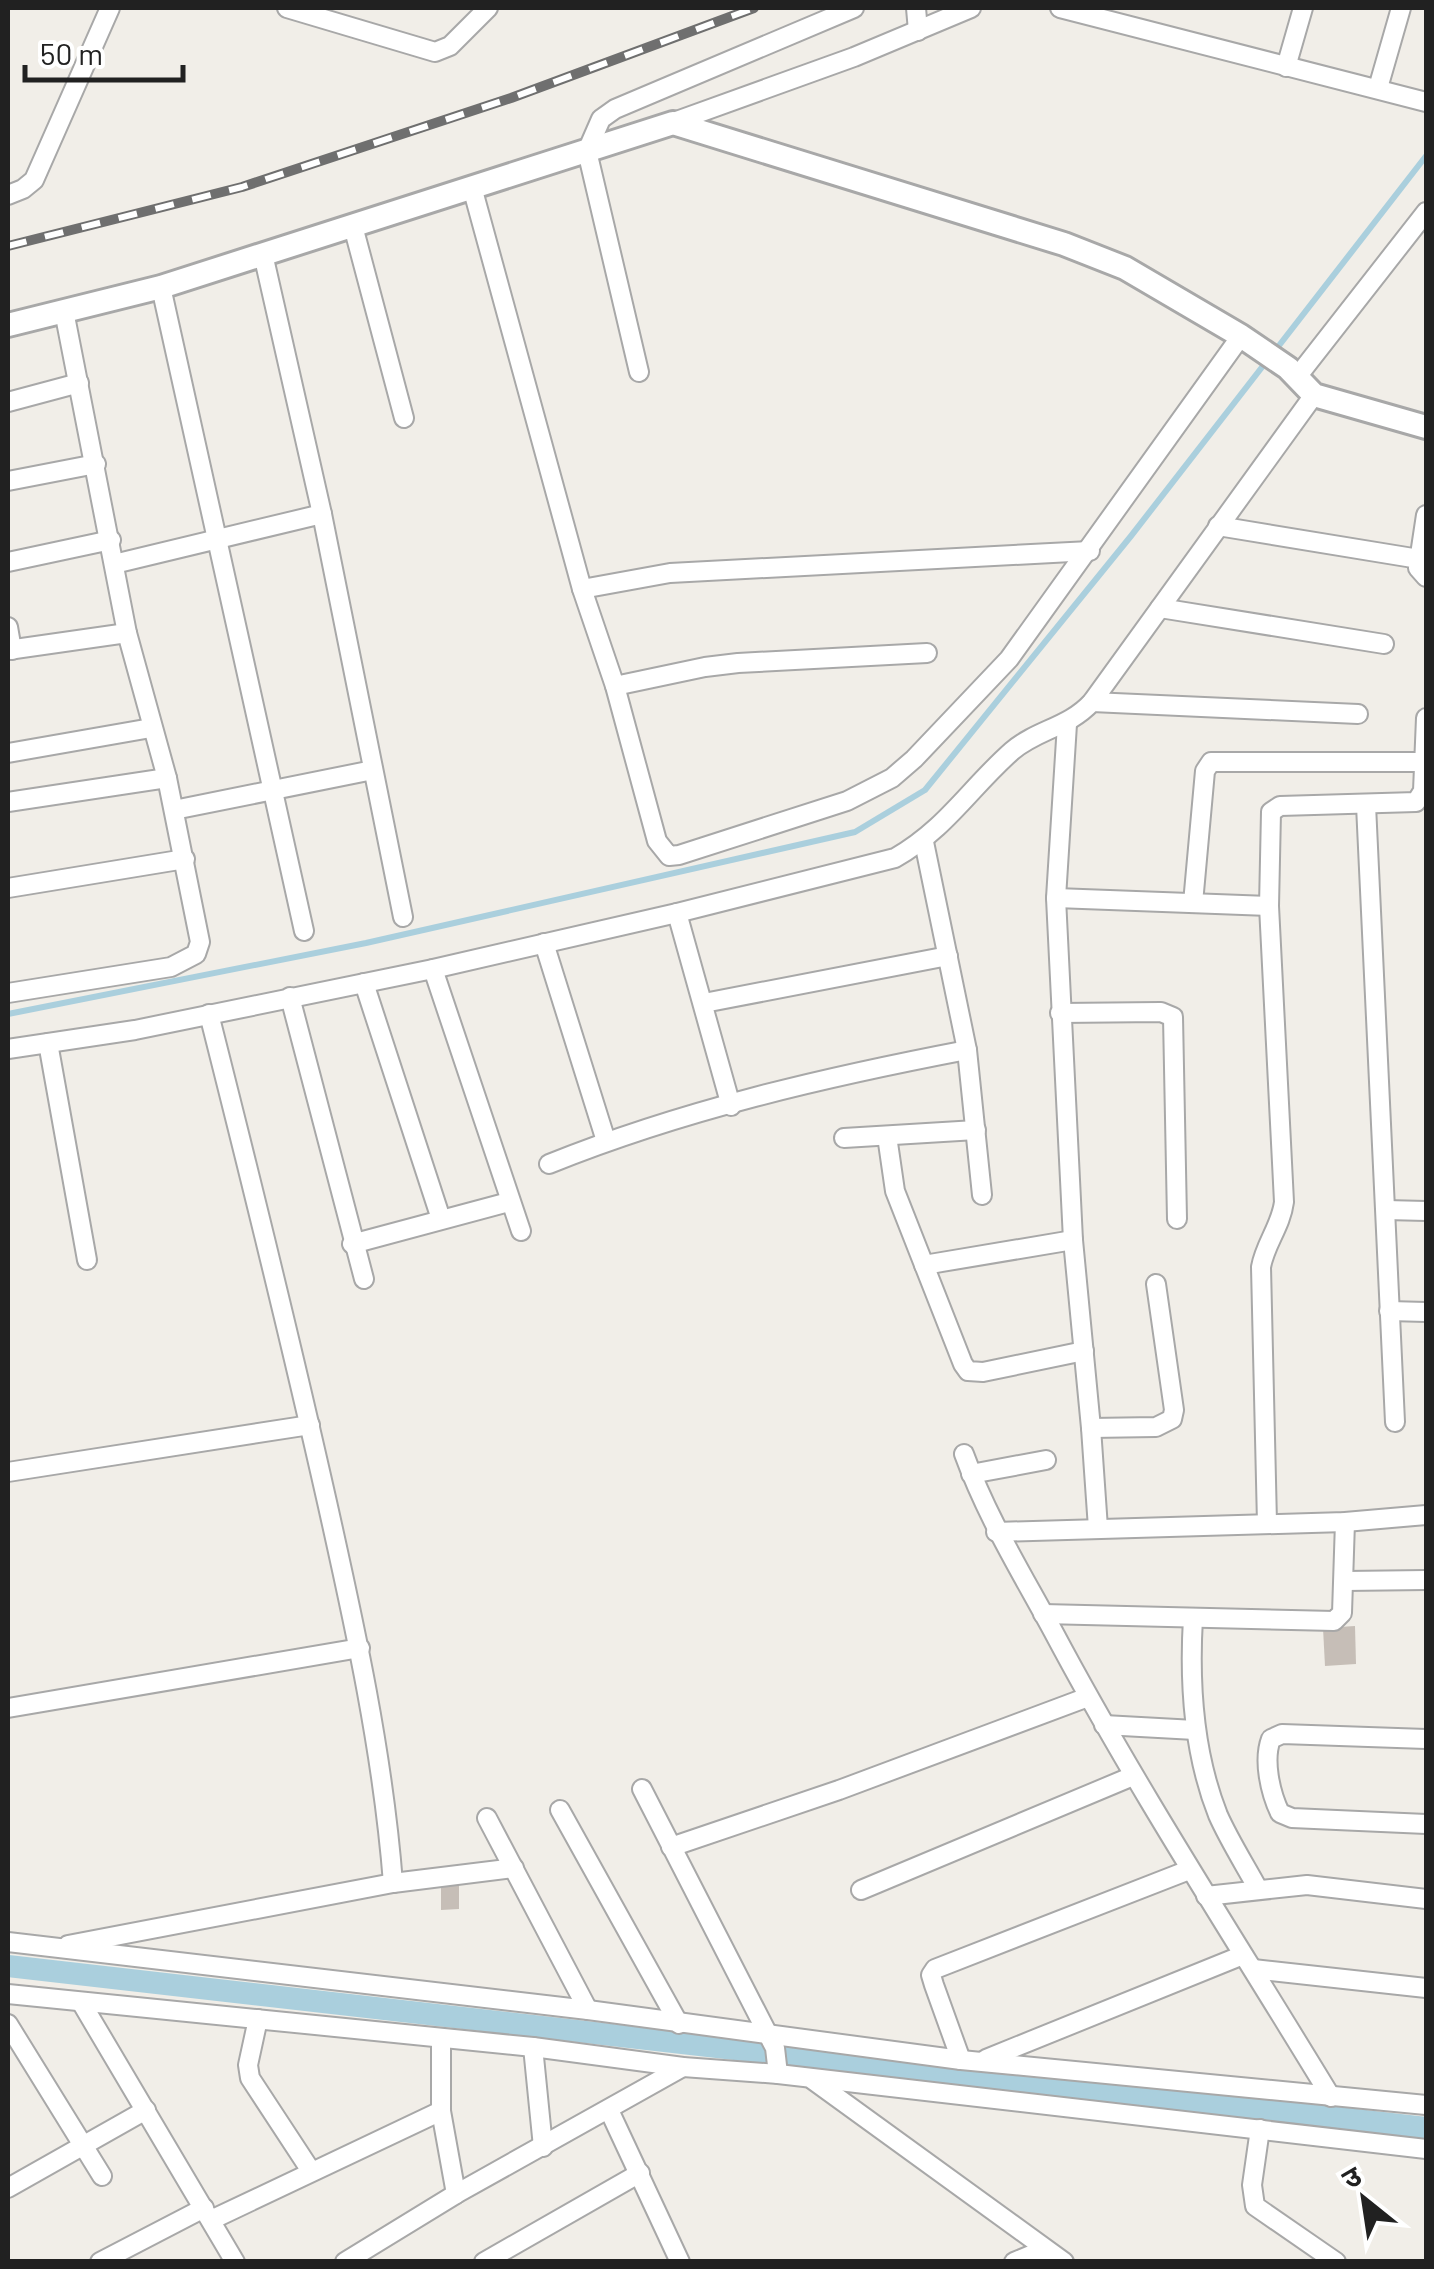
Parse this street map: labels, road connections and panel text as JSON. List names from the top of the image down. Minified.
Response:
{"scale_bar":"50 m","north":"top left"}
